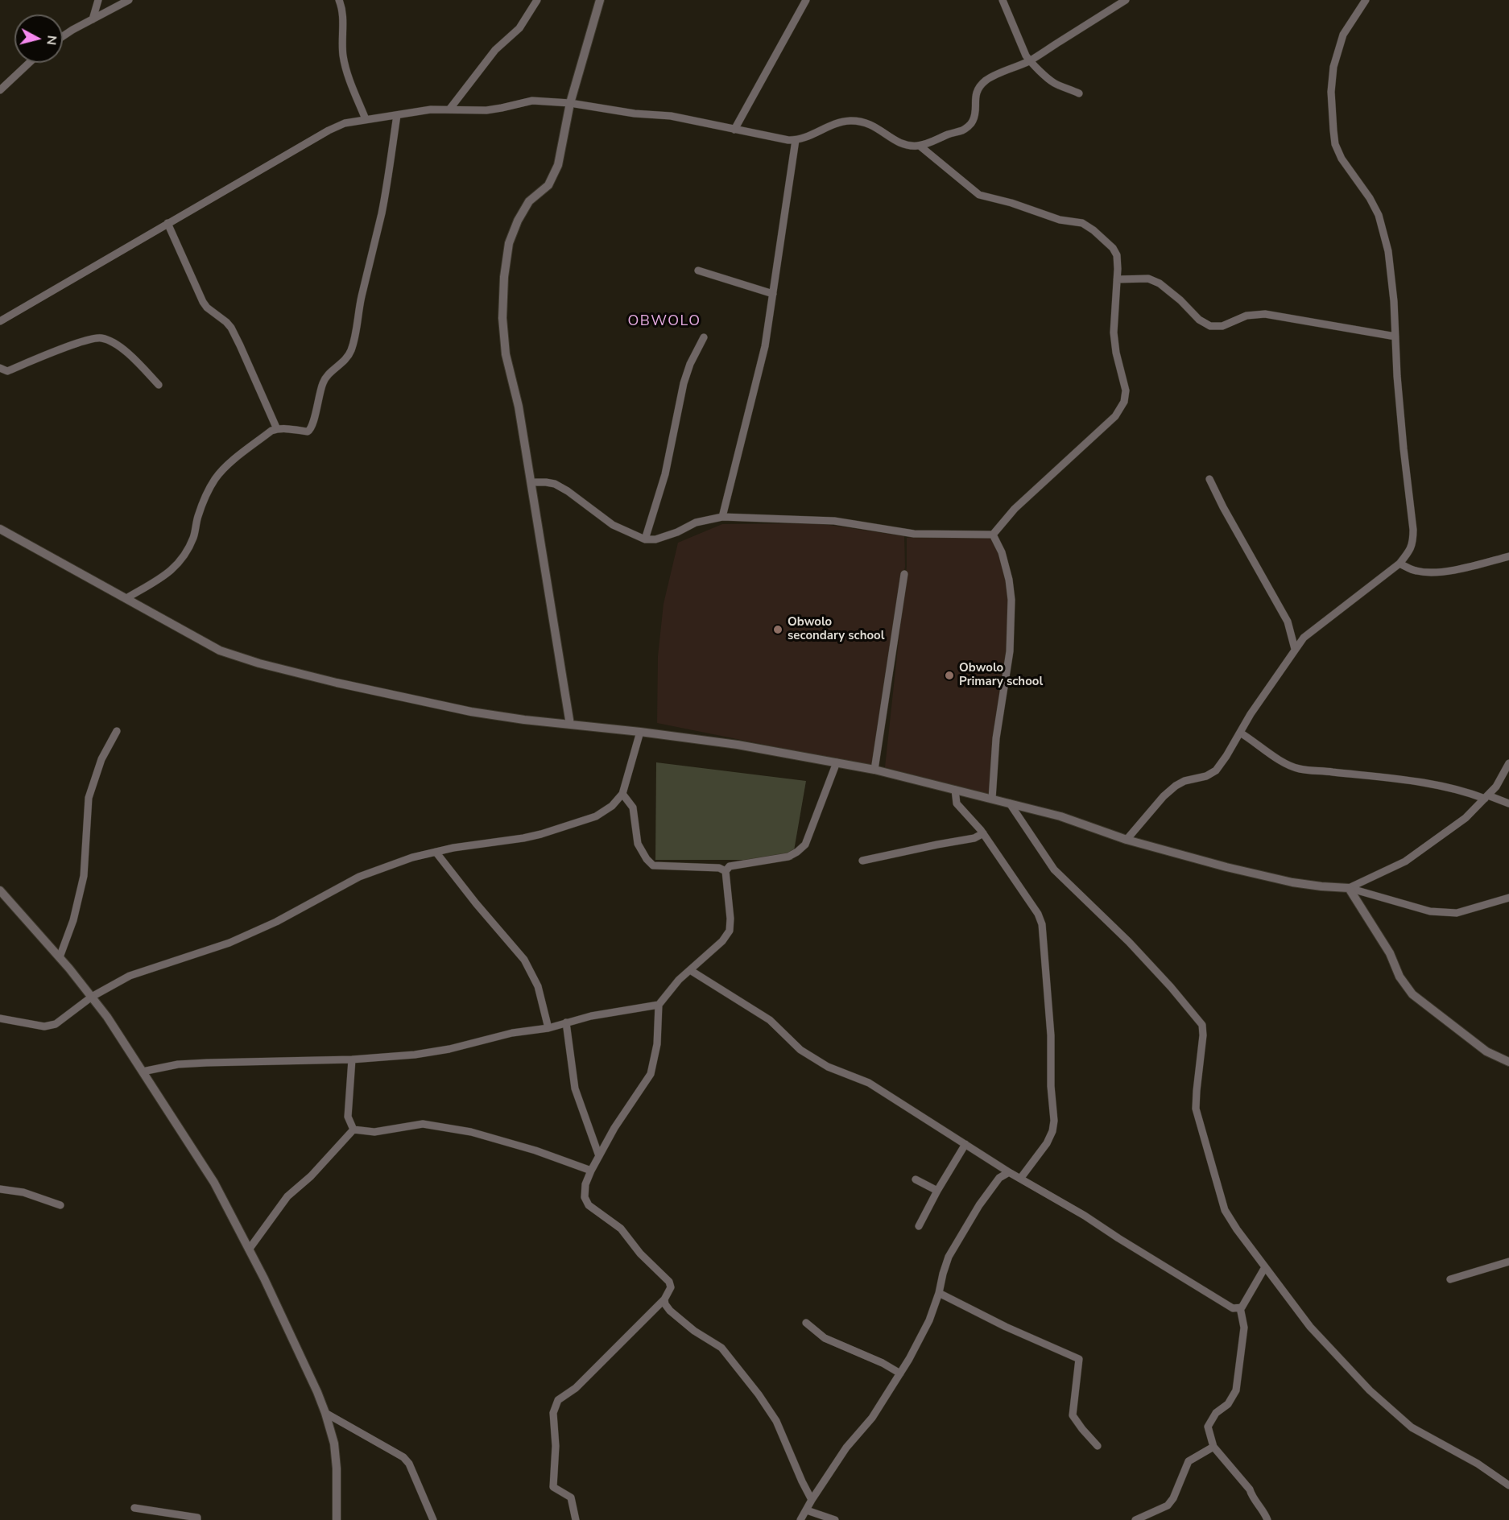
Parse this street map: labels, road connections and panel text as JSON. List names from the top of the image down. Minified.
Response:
{"districts":["OBWOLO"],"places":["Obwolo secondary school","Obwolo Primary school"],"north":"right"}
